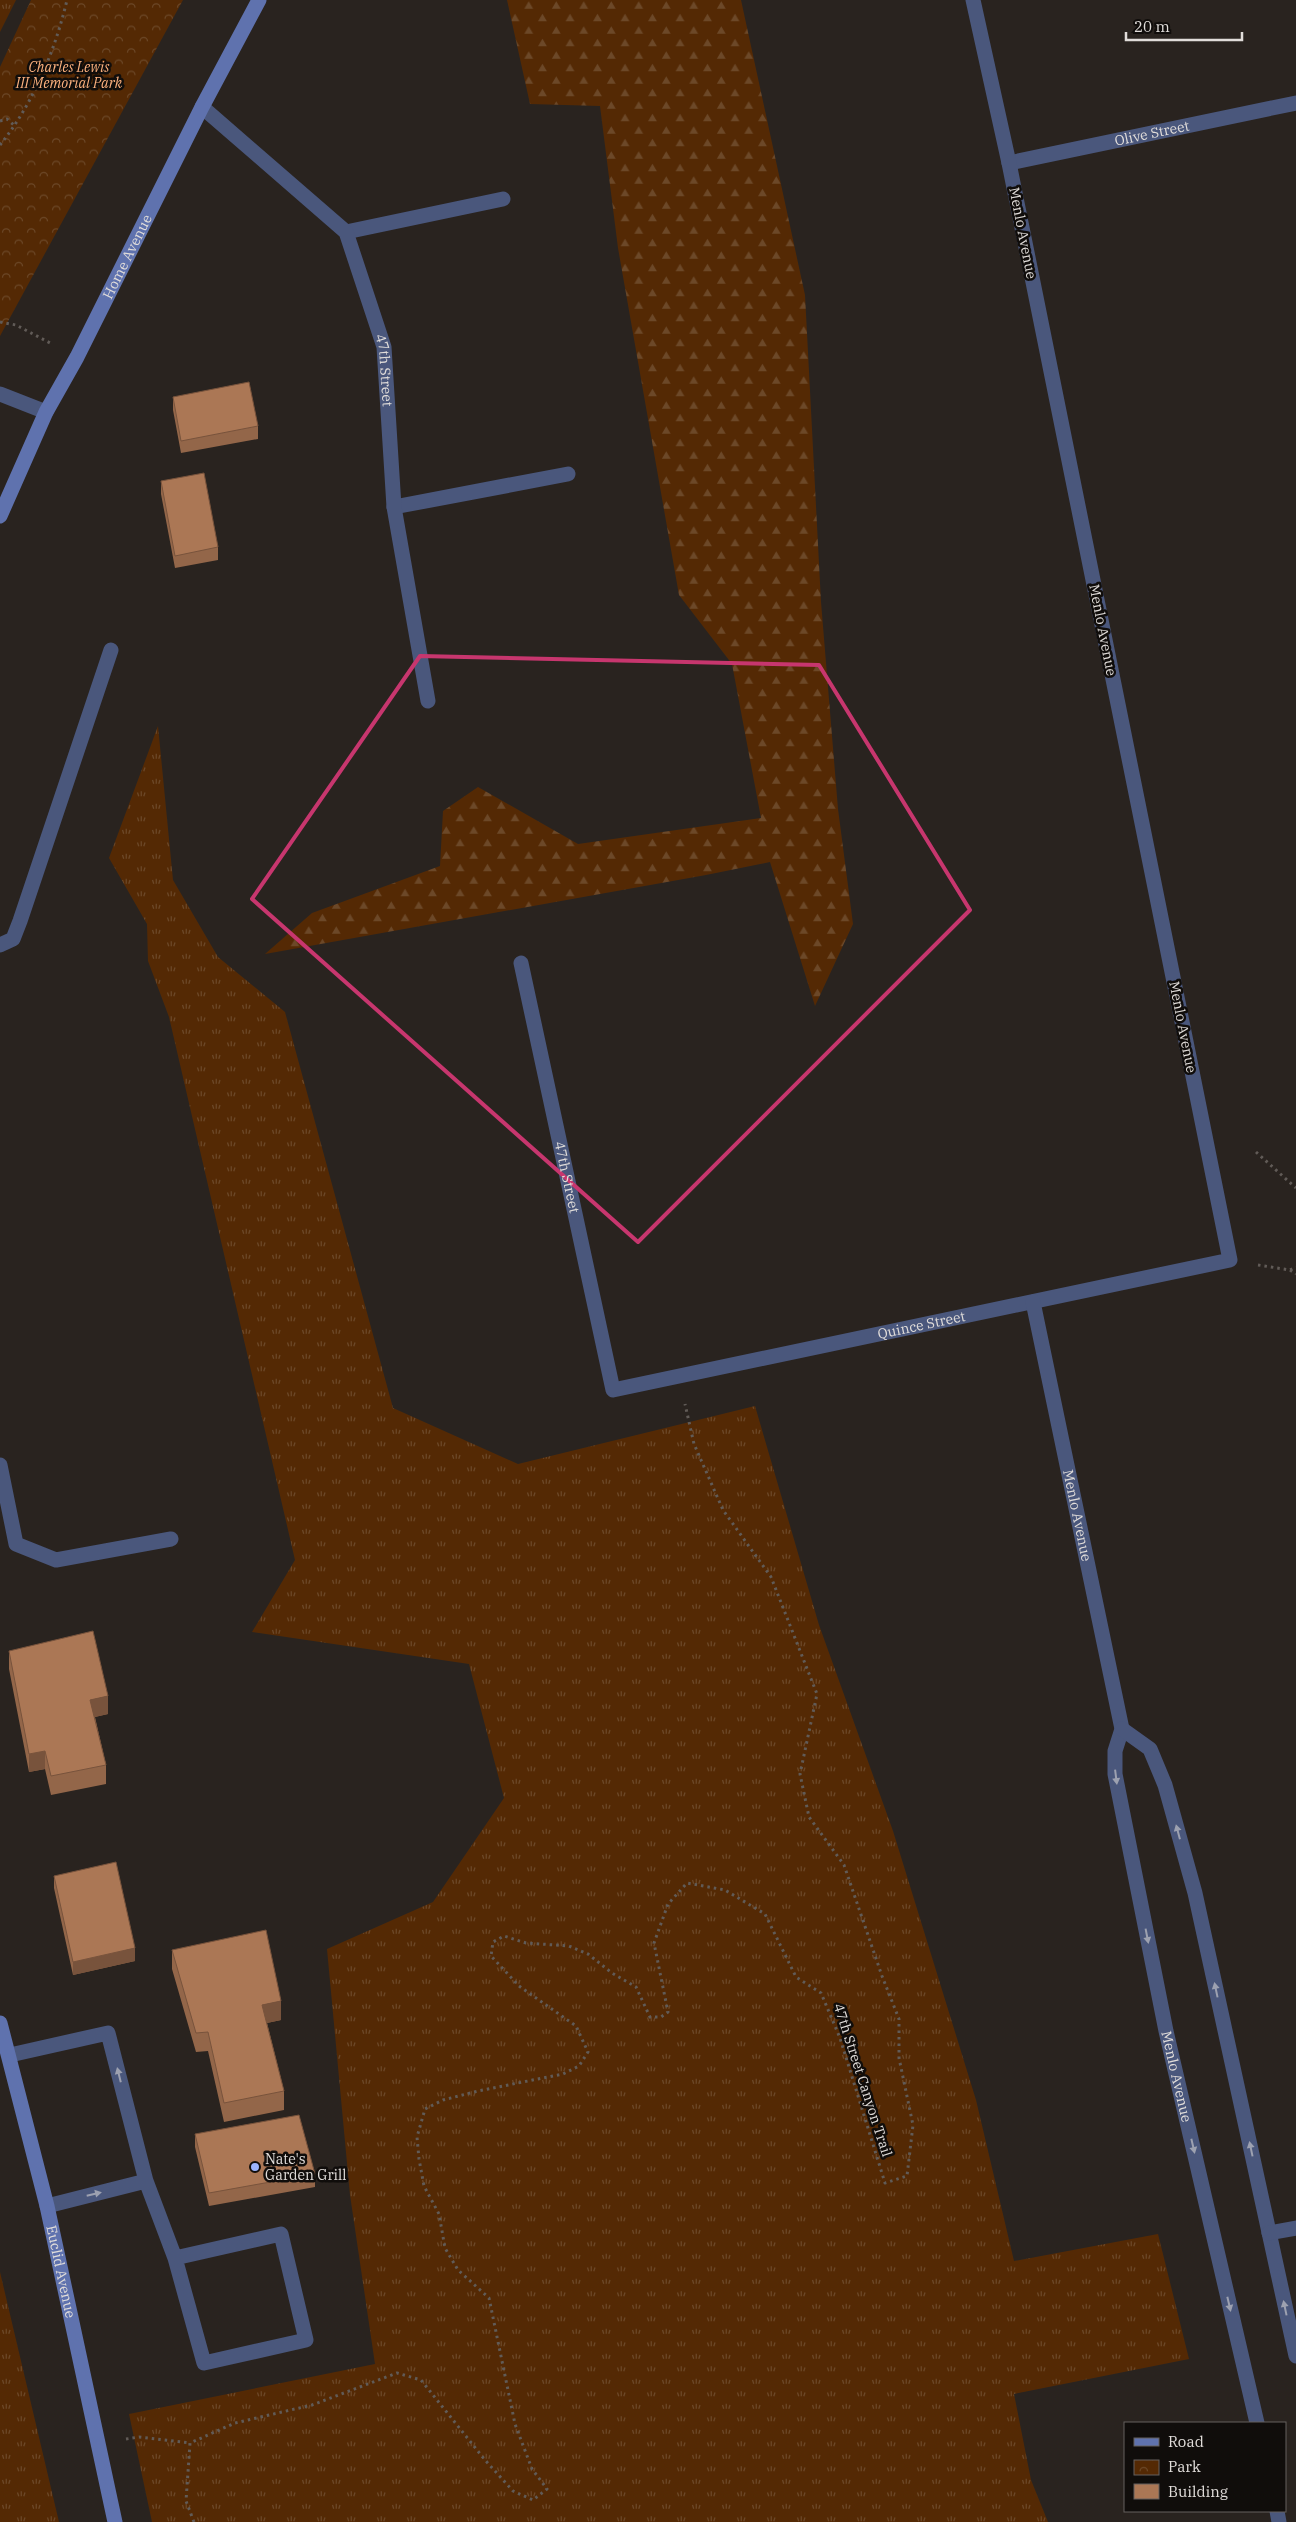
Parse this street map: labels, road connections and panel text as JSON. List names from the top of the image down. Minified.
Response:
{"streets":{"main road":["Home Avenue","Euclid Avenue"],"street":["Olive Street","Menlo Avenue","47th Street","Quince Street"],"path":["47th Street Canyon Trail"]},"crossings":[["Olive Street","Menlo Avenue"],["Menlo Avenue","Quince Street"],["47th Street","Quince Street"],["Quince Street","47th Street Canyon Trail"]],"parks":["Charles Lewis III Memorial Park"],"places":["Nate's Garden Grill"],"legend":["Road","Park","Building"],"scale_bar":"20 m"}
